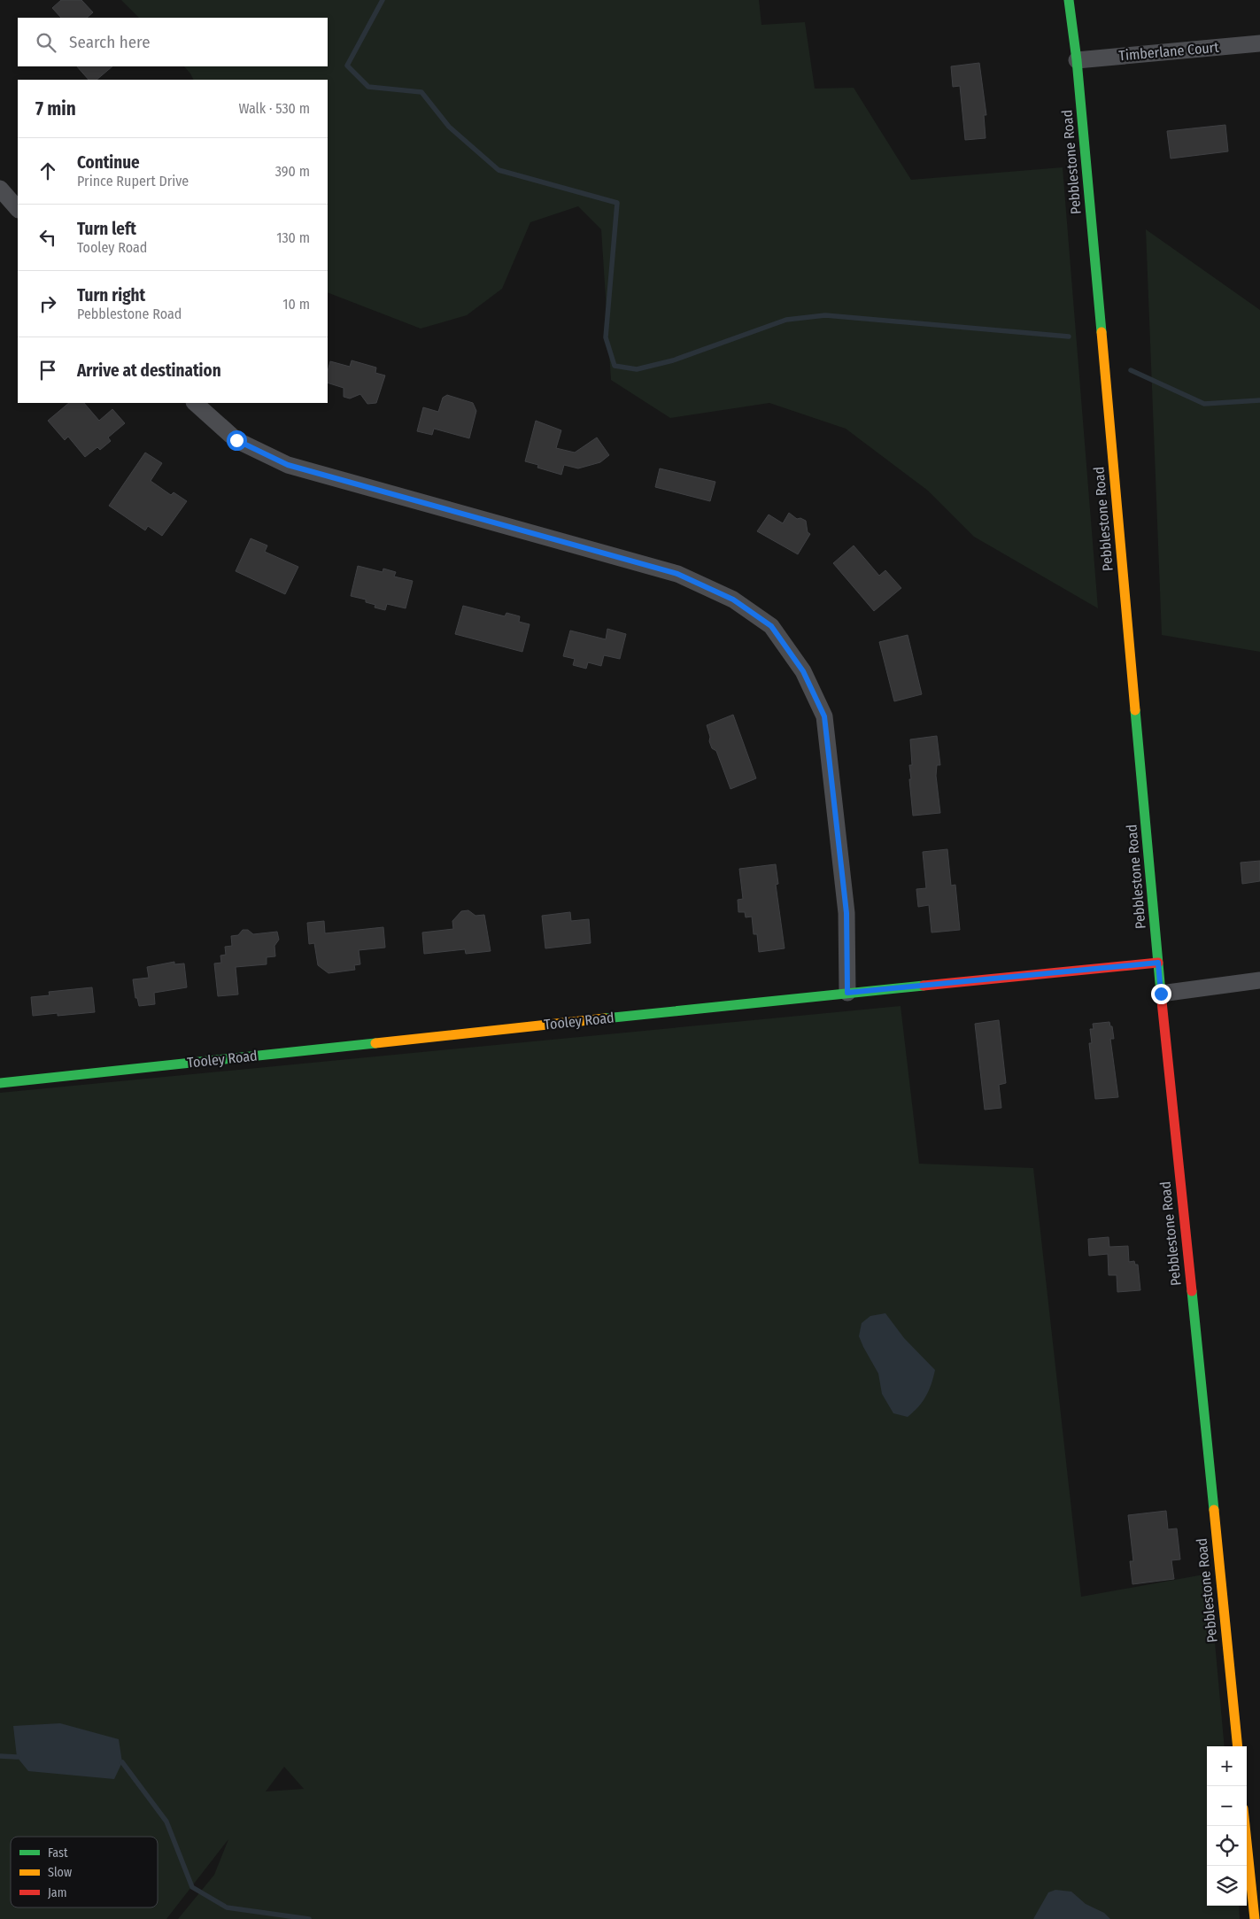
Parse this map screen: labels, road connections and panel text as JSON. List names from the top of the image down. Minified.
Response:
{"streets":{"street":["Timberlane Court","Pebblestone Road","Tooley Road"]},"crossings":[["Timberlane Court","Pebblestone Road"],["Pebblestone Road","Tooley Road"]],"legend":["Fast","Slow","Jam"],"page":{"search":"Search here","heading":["7 min","Walk · 530 m"],"list":[["Continue","Prince Rupert Drive","390 m"],["Turn left","Tooley Road","130 m"],["Turn right","Pebblestone Road","10 m"],"Arrive at destination"],"map_buttons":["+","−"]}}
